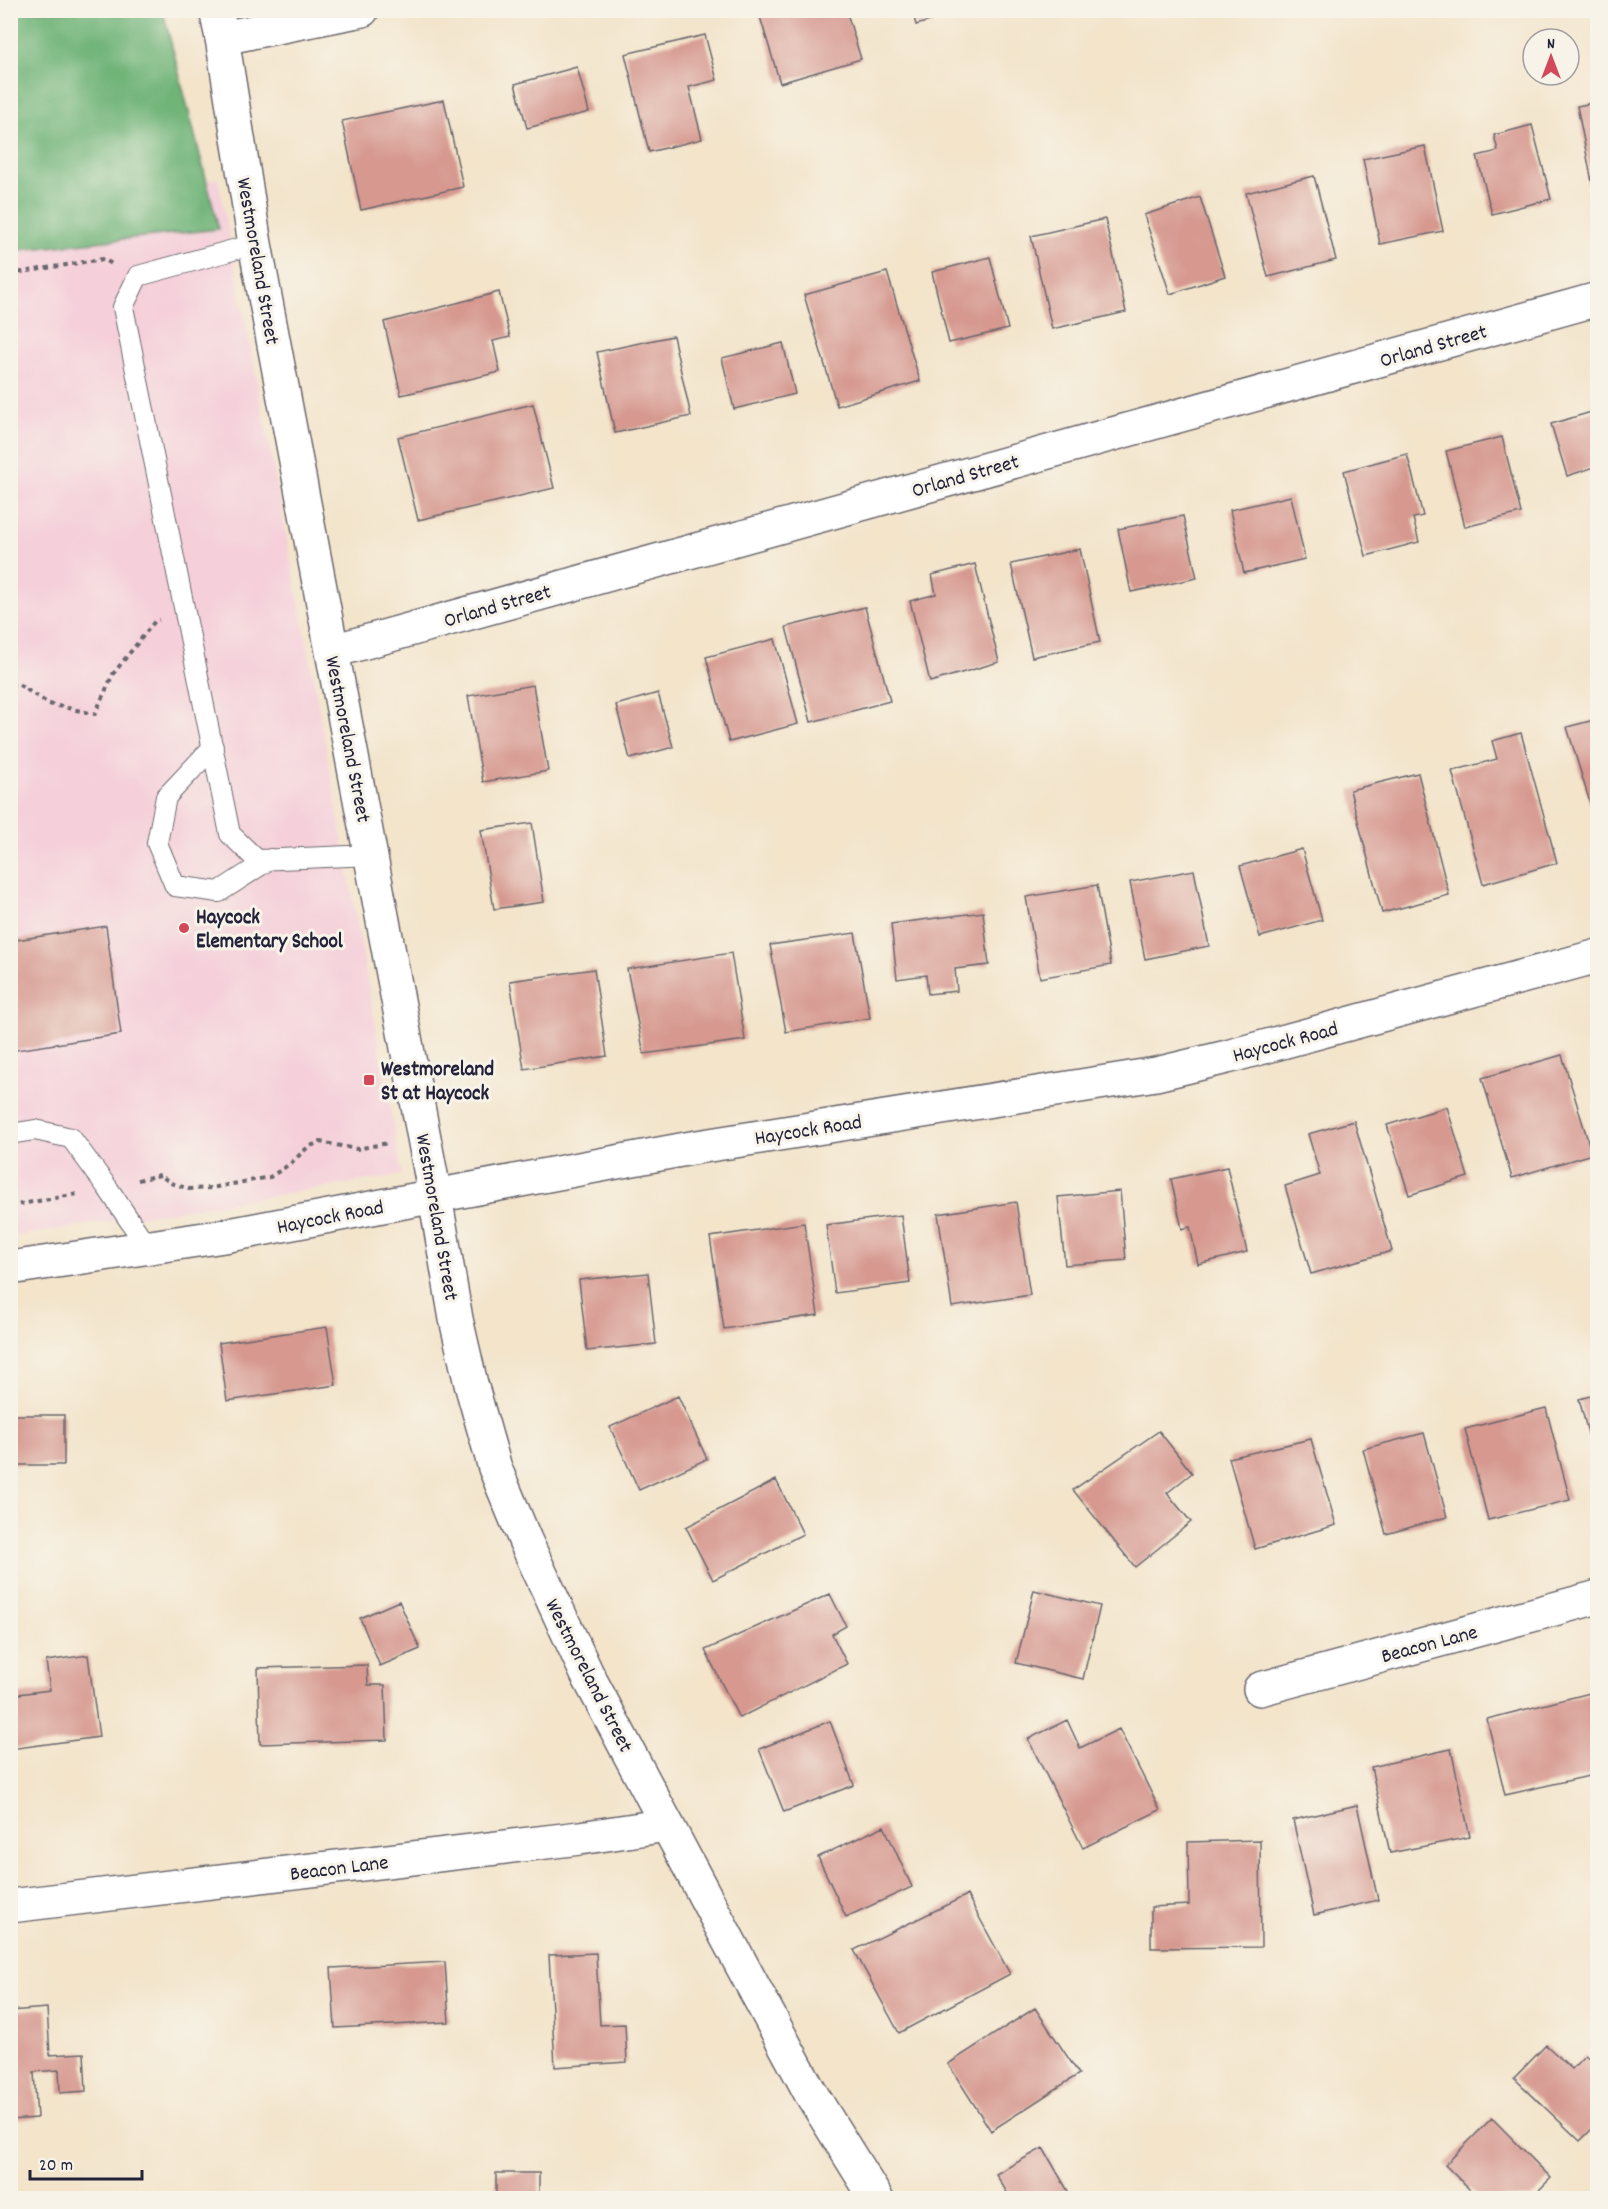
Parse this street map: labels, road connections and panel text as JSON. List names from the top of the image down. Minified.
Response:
{"streets":{"street":["Westmoreland Street","Orland Street","Haycock Road","Beacon Lane"]},"crossings":[["Westmoreland Street","Orland Street"],["Westmoreland Street","Haycock Road"],["Westmoreland Street","Beacon Lane"]],"places":{"other":["Haycock Elementary School"],"transit":["Westmoreland St at Haycock"]},"scale_bar":"20 m","north":"top"}
